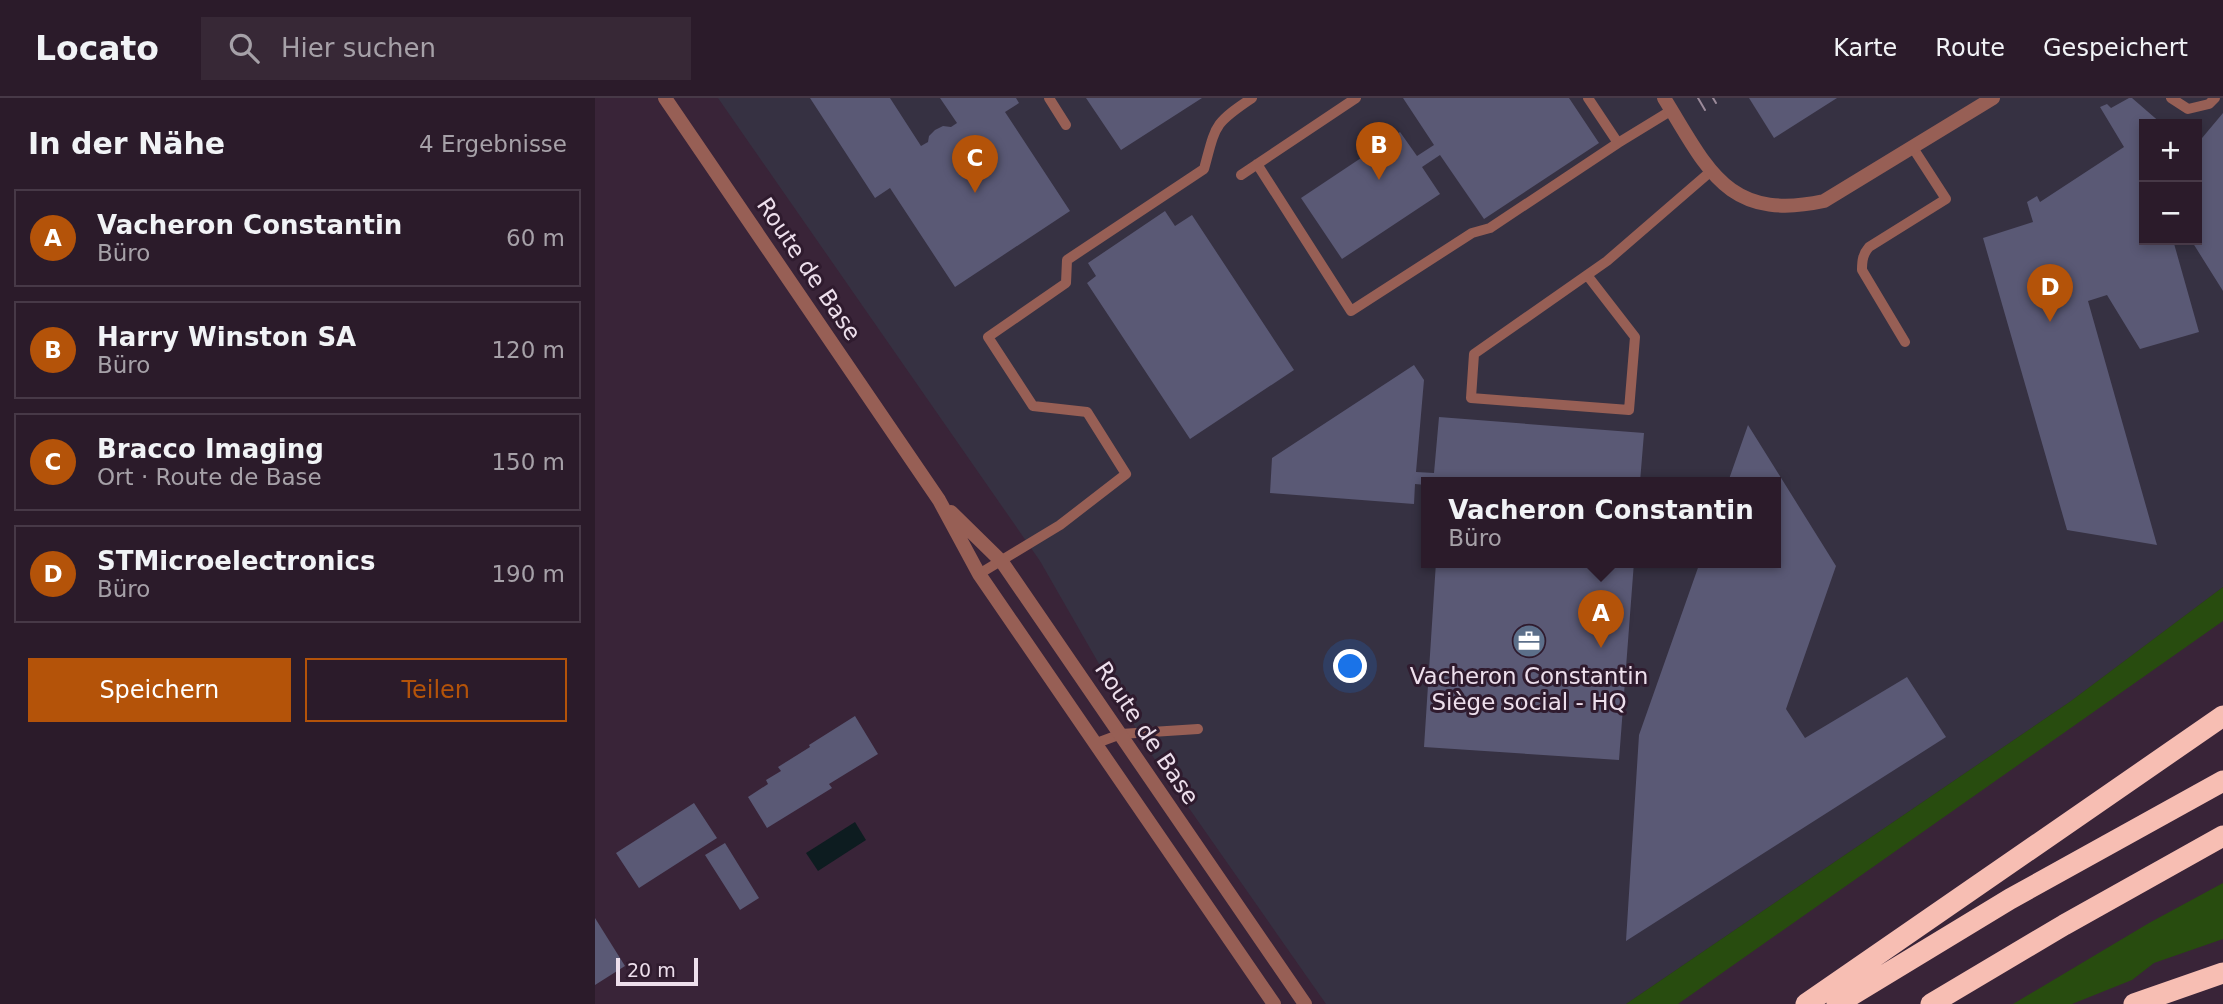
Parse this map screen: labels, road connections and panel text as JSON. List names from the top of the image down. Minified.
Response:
{"streets":{"street":["Route de Base"]},"places":{"office":["Vacheron Constantin Siège social - HQ"]},"scale_bar":"20 m","page":{"header":"Locato","search":"Hier suchen","nav":["Karte","Route","Gespeichert"],"heading":["In der Nähe","4 Ergebnisse"],"map_buttons":["+","−"],"pins":["B","C","D","A"],"list":[{"mark":"A","name":"Vacheron Constantin","note":"Büro","value":"60 m"},{"mark":"B","name":"Harry Winston SA","note":"Büro","value":"120 m"},{"mark":"C","name":"Bracco Imaging","note":"Ort · Route de Base","value":"150 m"},{"mark":"D","name":"STMicroelectronics","note":"Büro","value":"190 m"}],"popup":["Vacheron Constantin","Büro"],"buttons":["Speichern","Teilen"],"scale":"20 m"}}
